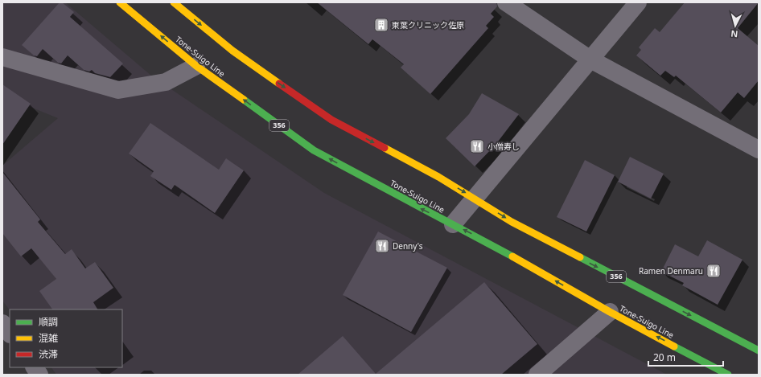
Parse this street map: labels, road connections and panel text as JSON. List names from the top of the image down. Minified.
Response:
{"streets":{"highway":["Tone-Suigo Line","356"]},"places":{"building":["東葉クリニック佐原"],"restaurant":["小僧寿し","Denny's","Ramen Denmaru"]},"legend":["順調","混雑","渋滞"],"scale_bar":"20 m","north":"bottom"}
